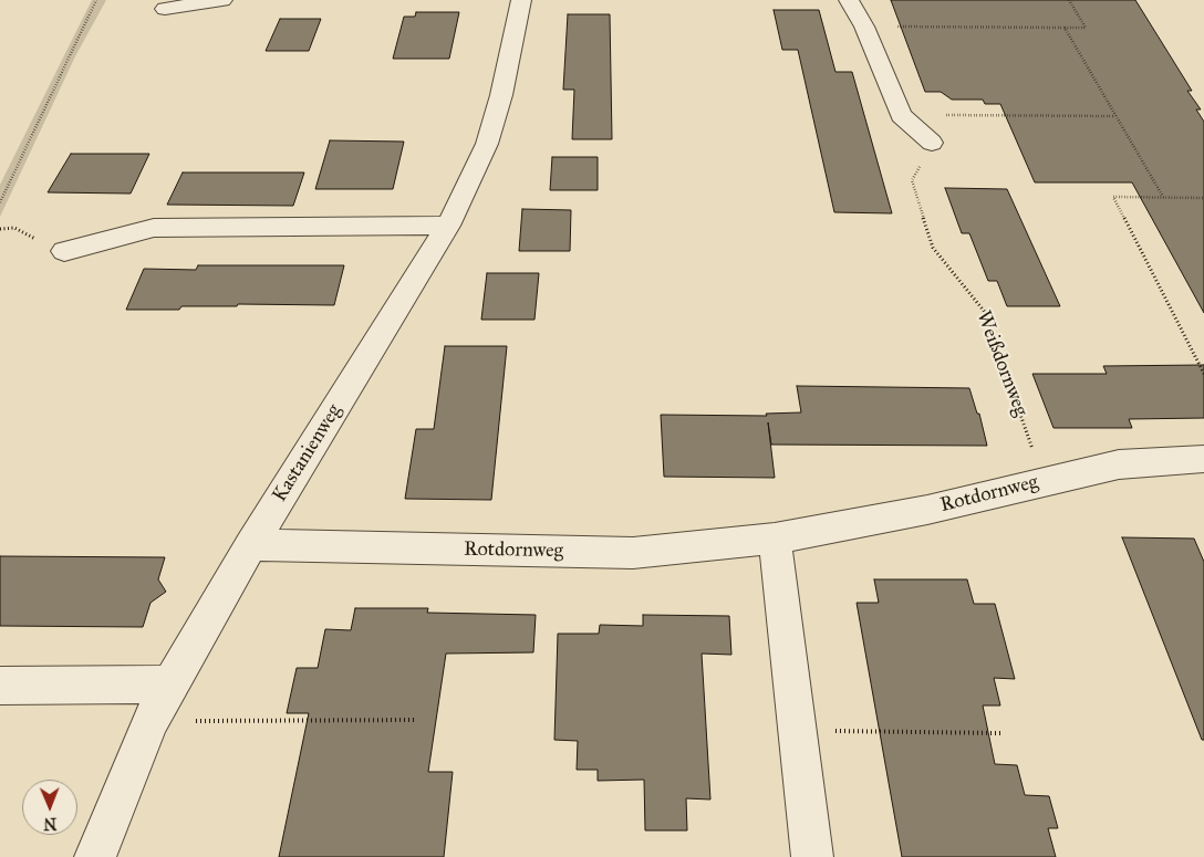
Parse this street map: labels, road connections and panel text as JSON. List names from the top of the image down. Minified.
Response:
{"streets":{"street":["Kastanienweg","Rotdornweg"],"path":["Weißdornweg"]},"crossings":[["Weißdornweg","Rotdornweg"],["Kastanienweg","Rotdornweg"]],"north":"bottom"}
